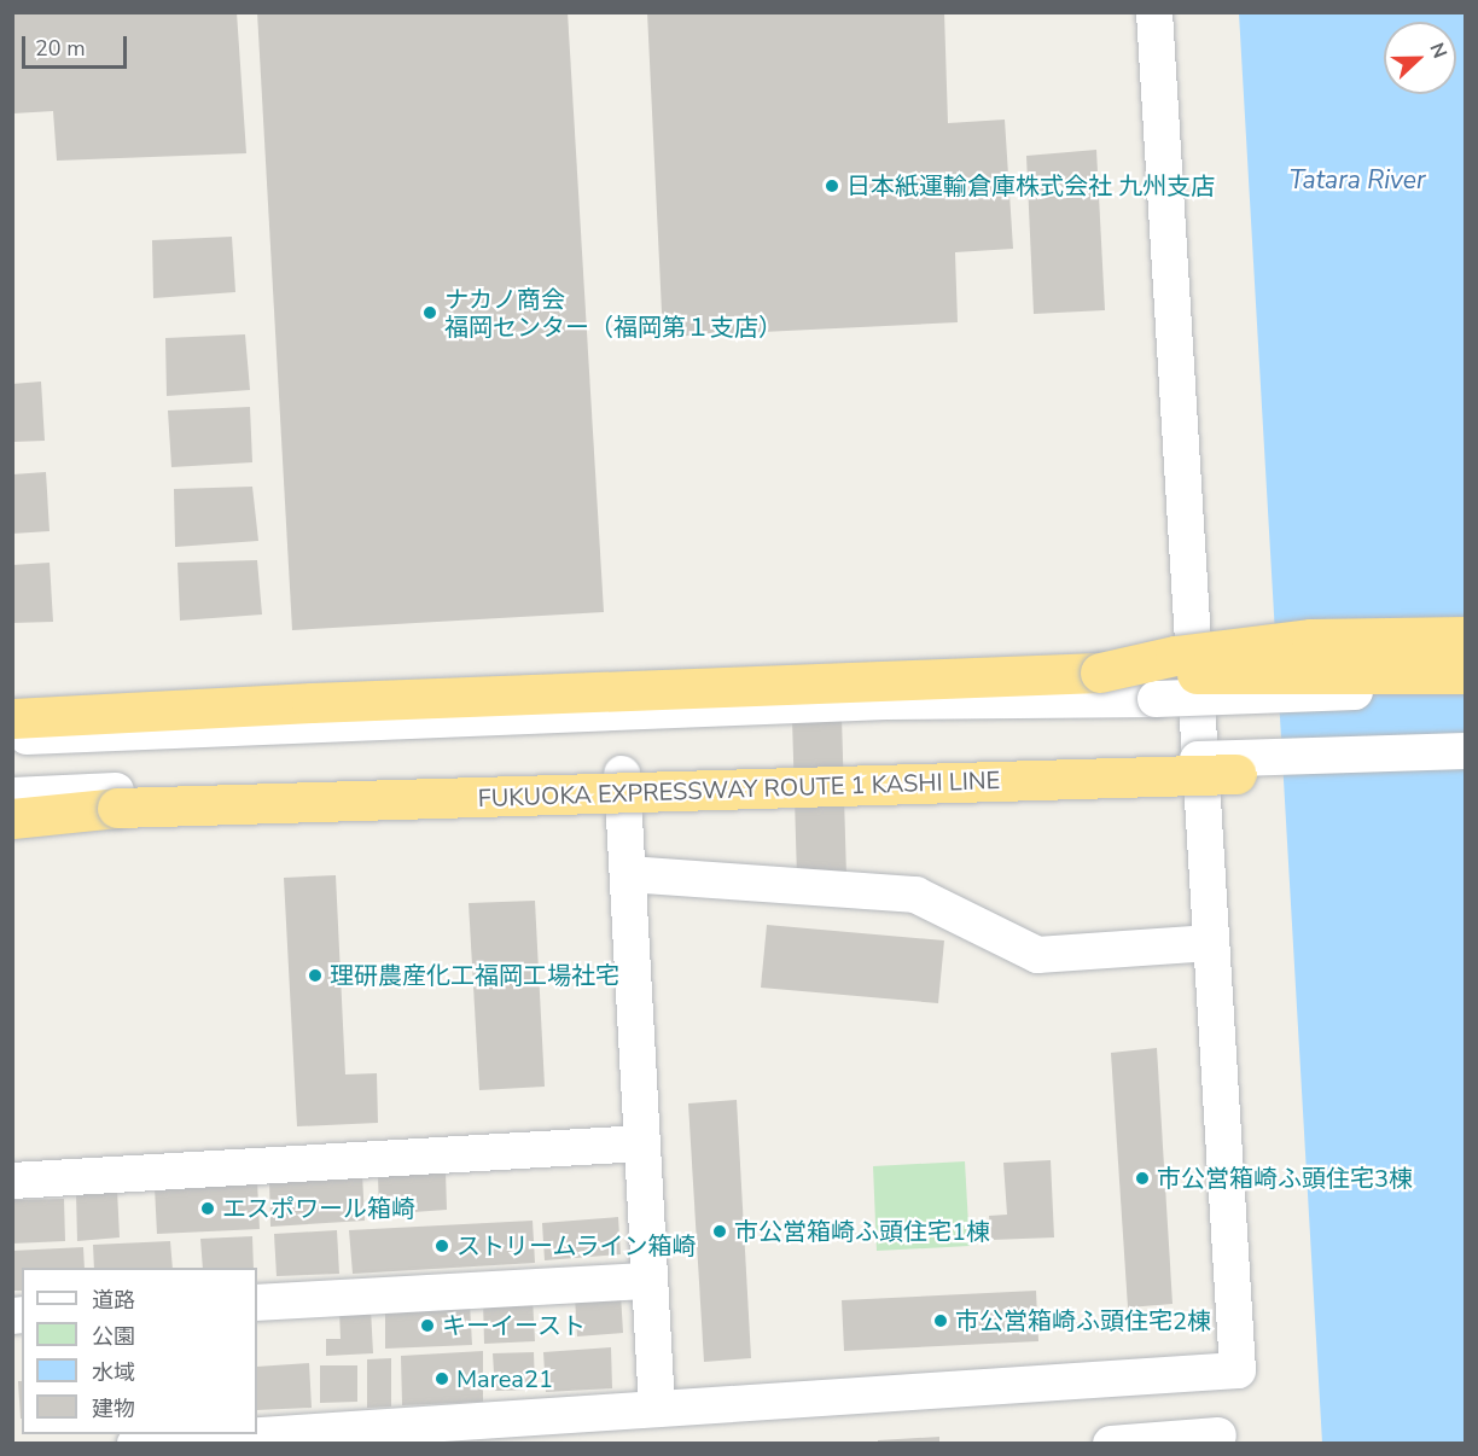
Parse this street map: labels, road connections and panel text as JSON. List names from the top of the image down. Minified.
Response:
{"streets":{"highway":["FUKUOKA EXPRESSWAY ROUTE 1 KASHI LINE"]},"water":["Tatara River"],"places":["日本紙運輸倉庫株式会社 九州支店","ナカノ商会 福岡センター（福岡第１支店）","理研農産化工福岡工場社宅","市公営箱崎ふ頭住宅3棟","エスポワール箱崎","市公営箱崎ふ頭住宅1棟","ストリームライン箱崎","市公営箱崎ふ頭住宅2棟","キーイースト","Marea21"],"legend":["道路","公園","水域","建物"],"scale_bar":"20 m","north":"right"}
